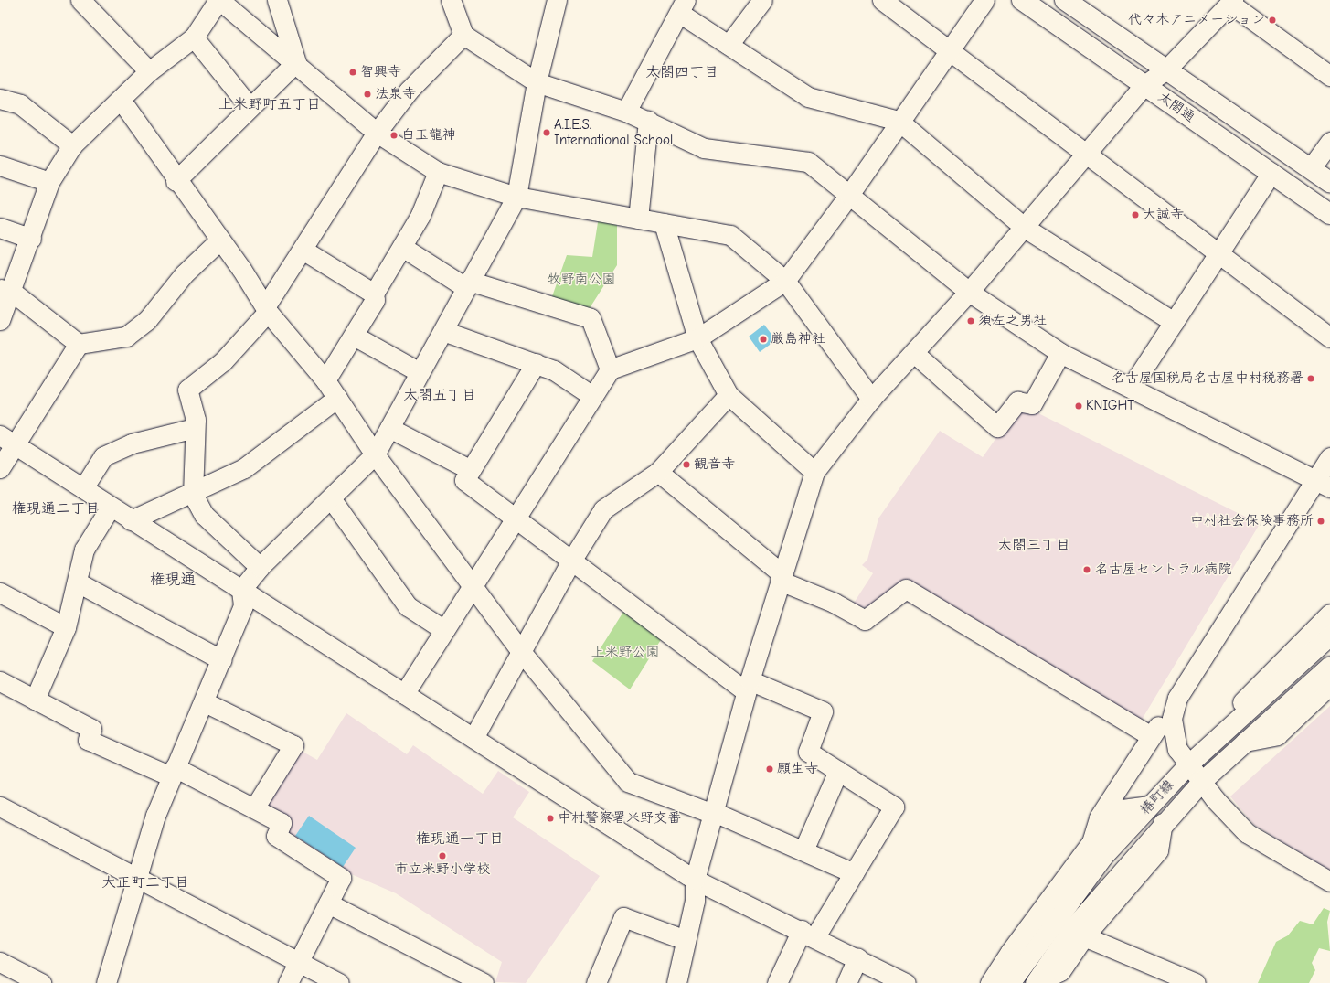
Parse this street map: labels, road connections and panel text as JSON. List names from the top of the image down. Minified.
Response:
{"streets":{"main road":["太閤通"],"street":["椿町線"]},"districts":["太閤四丁目","上米野町五丁目","太閤五丁目","権現通二丁目","太閤三丁目","権現通","権現通一丁目","大正町二丁目"],"parks":["牧野南公園","上米野公園"],"places":["代々木アニメーション","智興寺","法泉寺","A.I.E.S. International School","白玉龍神","大誠寺","須左之男社","厳島神社","名古屋国税局名古屋中村税務署","KNIGHT","観音寺","中村社会保険事務所","名古屋セントラル病院","願生寺","中村警察署米野交番","市立米野小学校"]}
